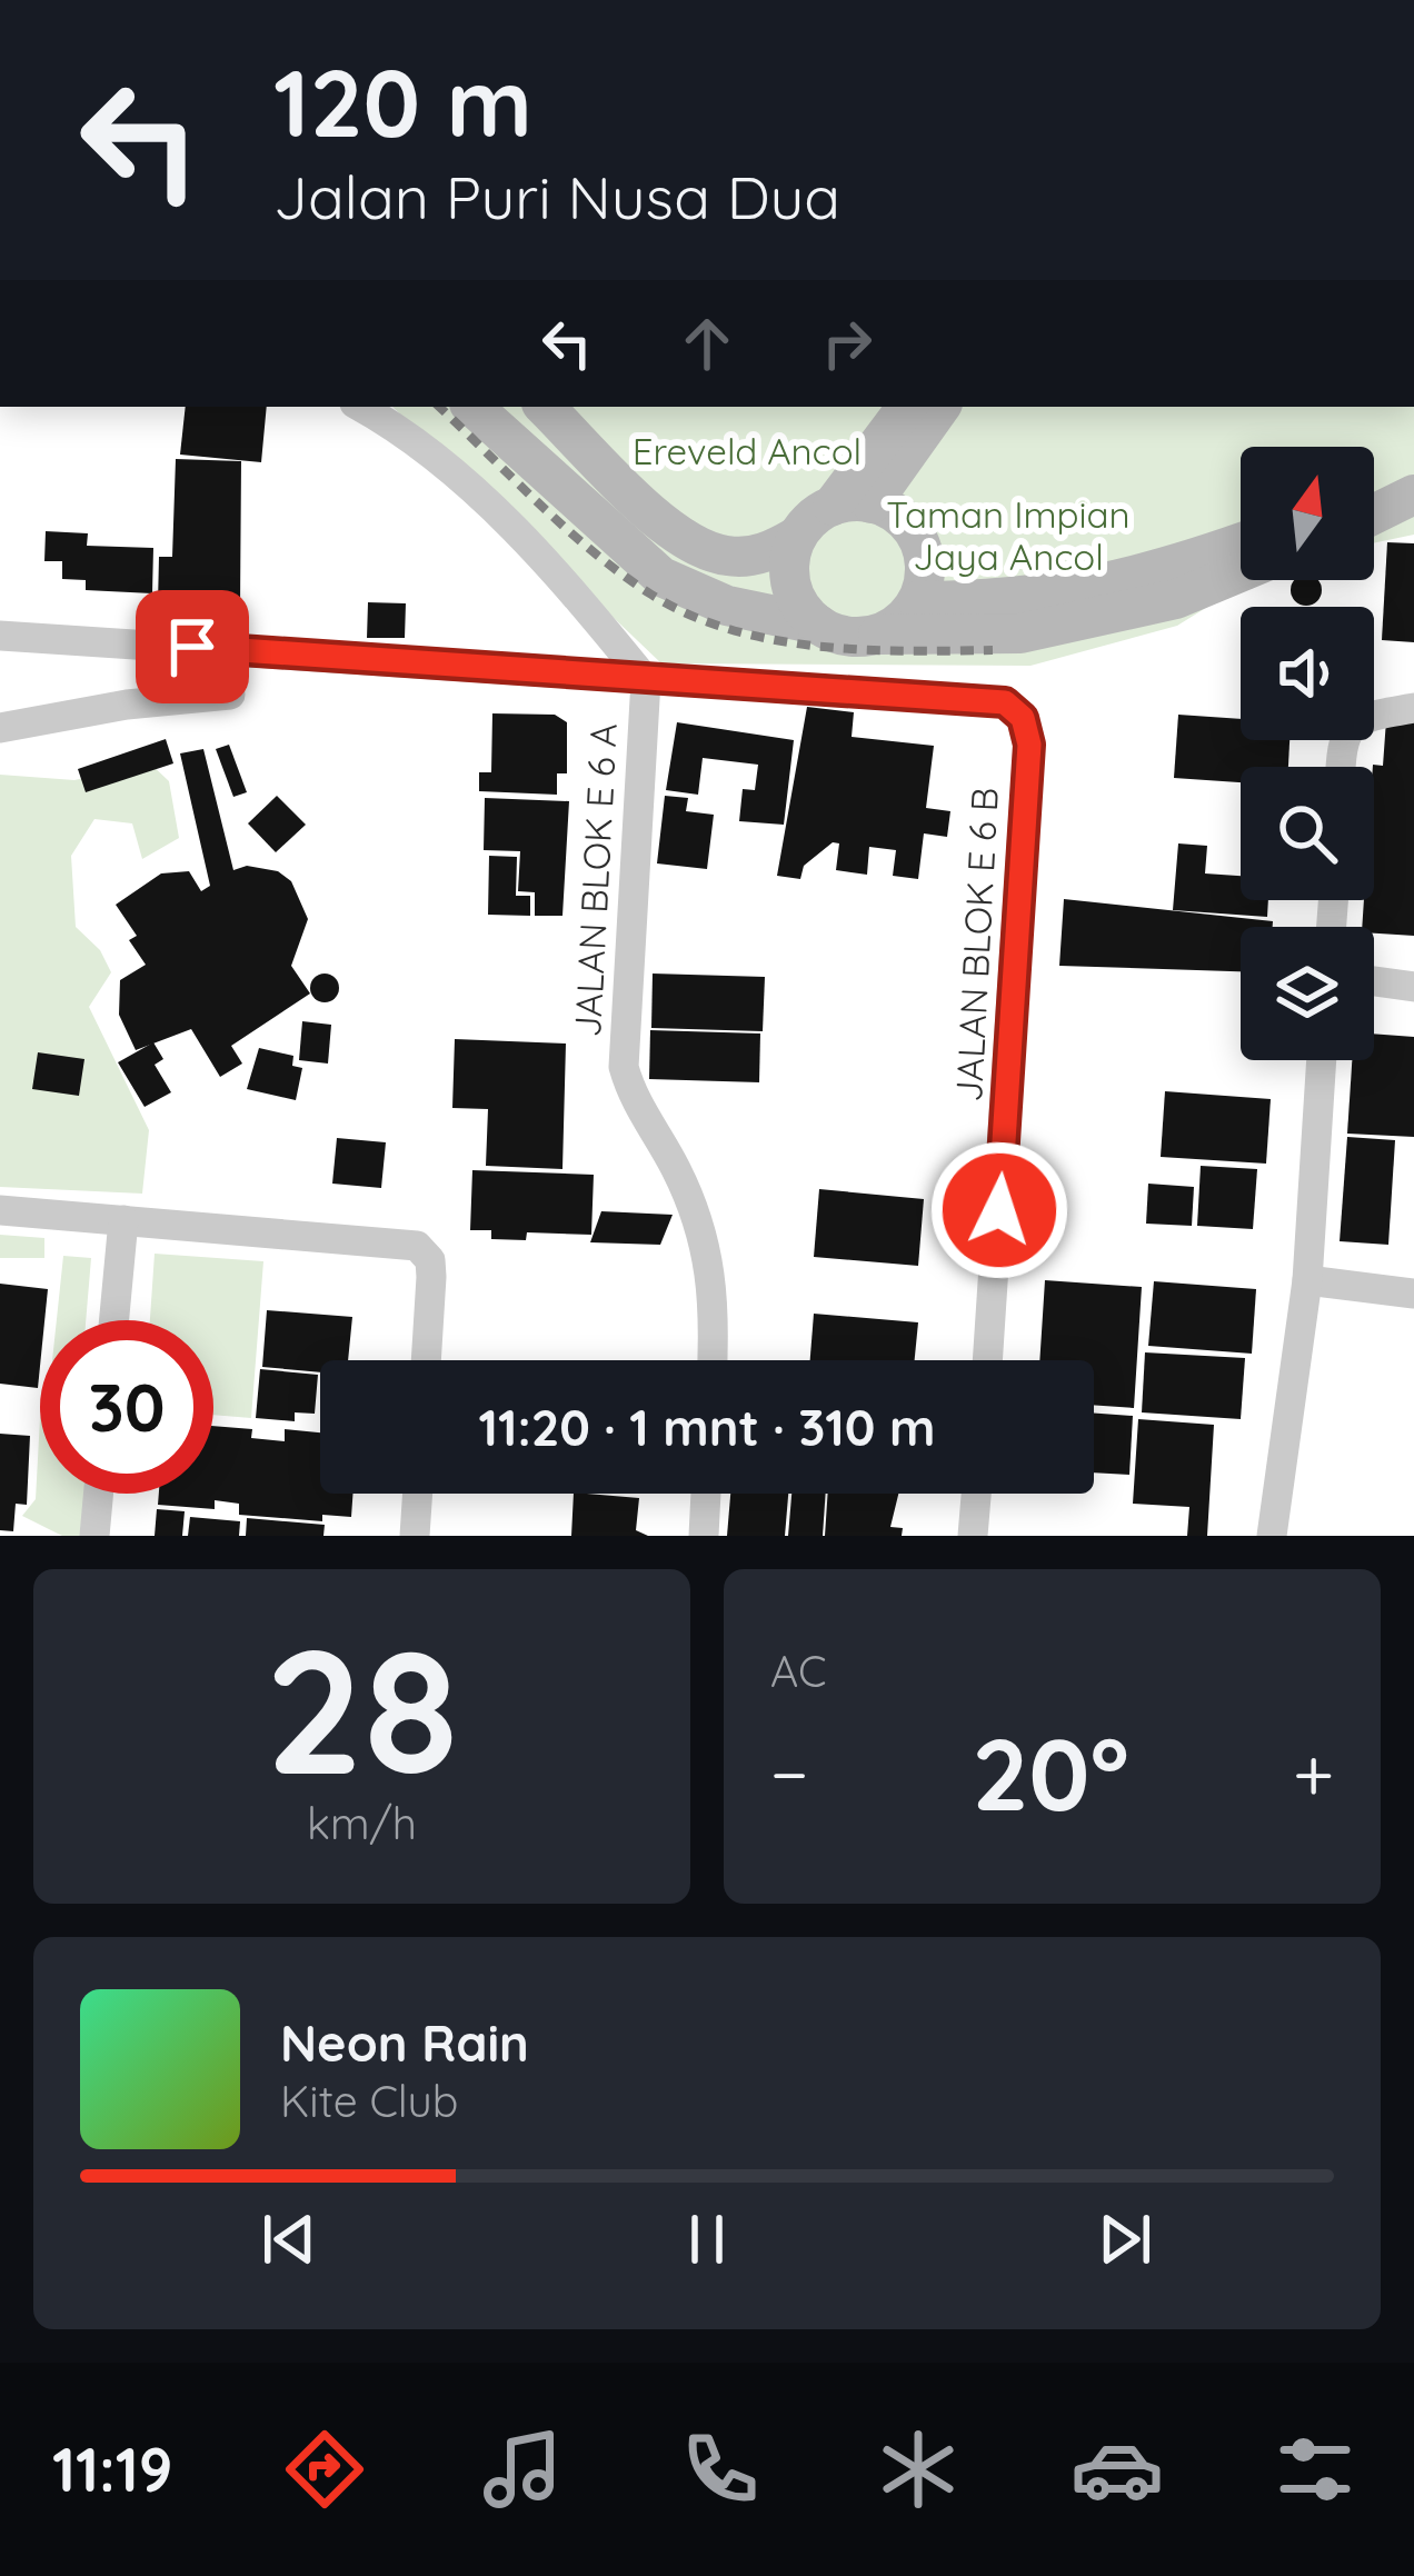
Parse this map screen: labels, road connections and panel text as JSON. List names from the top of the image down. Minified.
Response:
{"streets":{"street":["JALAN BLOK E 6 A","JALAN BLOK E 6 B"]},"crossings":[["JALAN BLOK E 6 A","JALAN BLOK E 6 B"]],"parks":["Ereveld Ancol","Taman Impian Jaya Ancol"],"north":"top","page":{"turn":["120 m","Jalan Puri Nusa Dua"],"limit":"30","trip":"11:20 · 1 mnt · 310 m","tile":[["28","km/h"],"AC"],"heat":["−","20°","+"],"song":["Neon Rain","Kite Club"],"tabs":"11:19"}}
